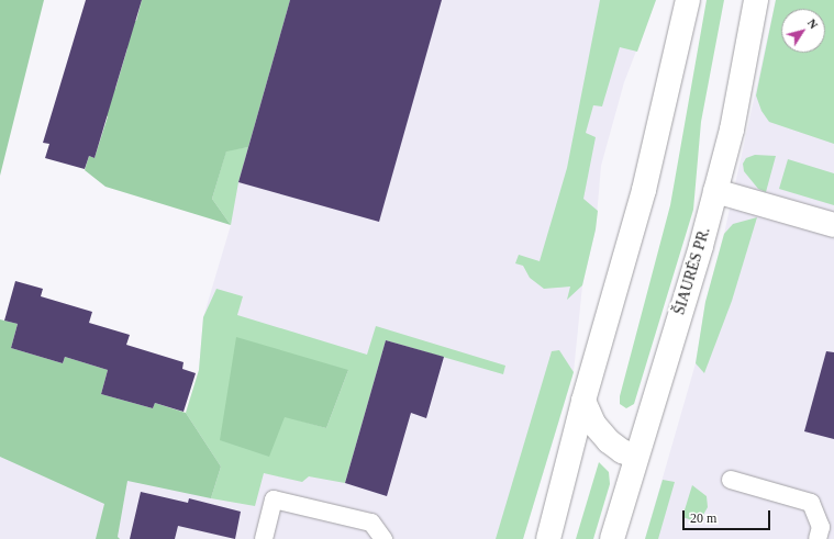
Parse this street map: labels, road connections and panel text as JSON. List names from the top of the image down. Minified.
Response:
{"streets":{"main road":["ŠIAURĖS PR."]},"scale_bar":"20 m","north":"top right"}
